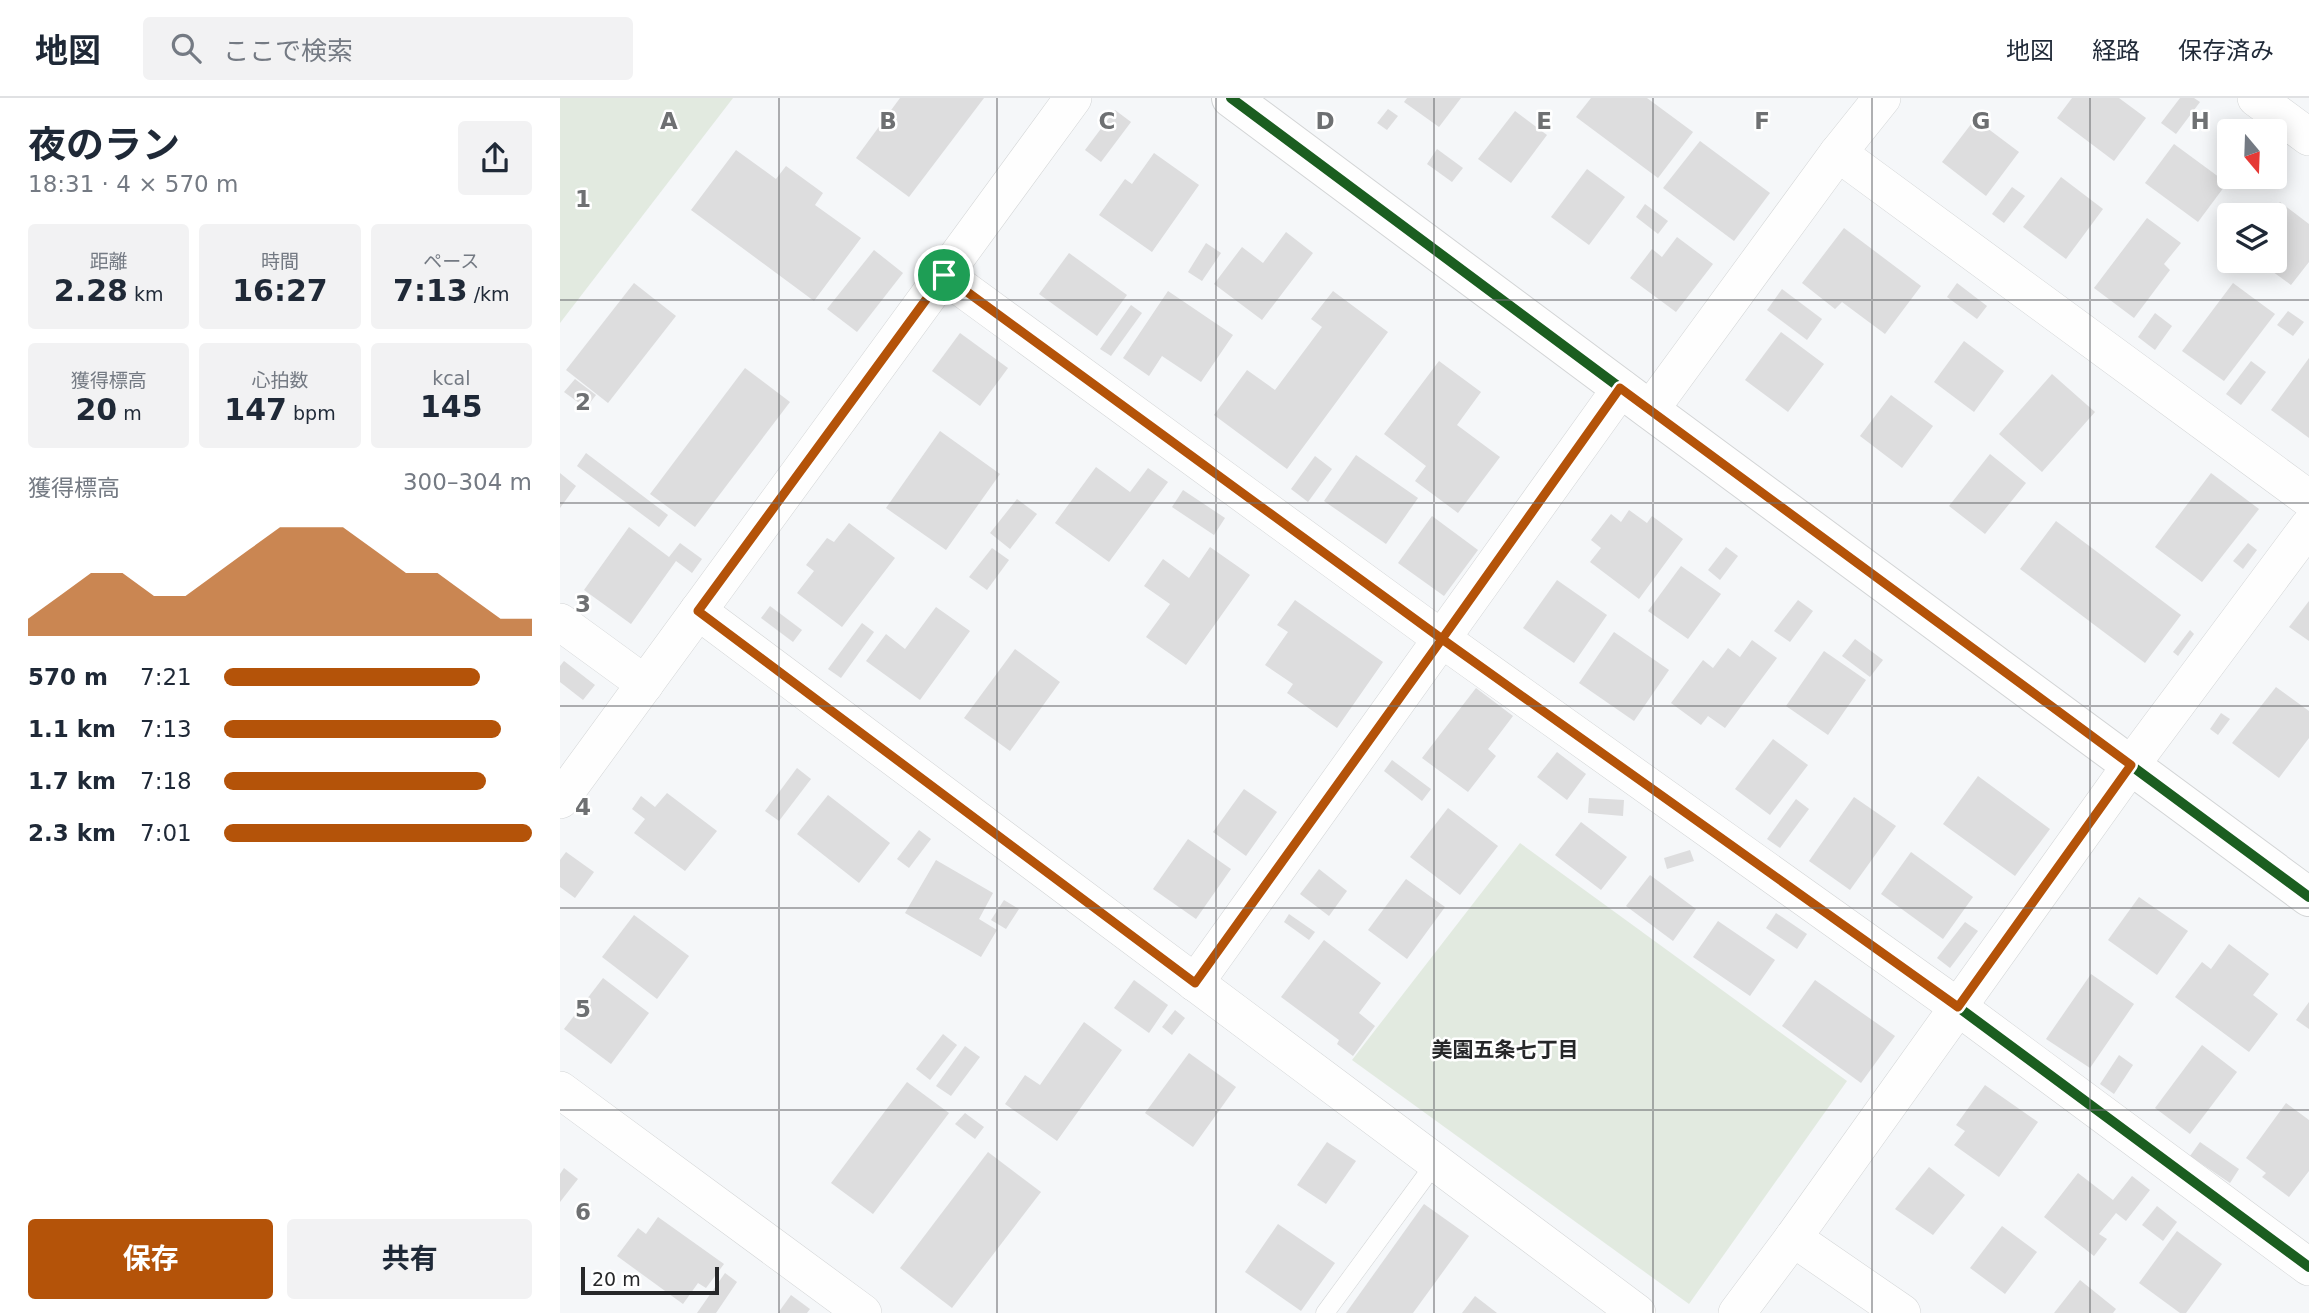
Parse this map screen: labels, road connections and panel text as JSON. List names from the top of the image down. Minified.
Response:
{"districts":["美園五条七丁目"],"scale_bar":"20 m","north":"bottom","page":{"header":"地図","search":"ここで検索","nav":["地図","経路","保存済み"],"heading":["夜のラン","18:31 · 4 × 570 m"],"stats":[["距離","2.28 km"],["時間","16:27"],["ペース","7:13 /km"],["獲得標高","20 m"],["心拍数","147 bpm"],["kcal","145"]],"chart":["獲得標高","300–304 m"],"list":[{"name":"570 m","note":"7:21"},{"name":"1.1 km","note":"7:13"},{"name":"1.7 km","note":"7:18"},{"name":"2.3 km","note":"7:01"}],"buttons":["保存","共有"],"scale":"20 m"},"grid":{"columns":["A","B","C","D","E","F","G","H"],"rows":["1","2","3","4","5","6"]}}
